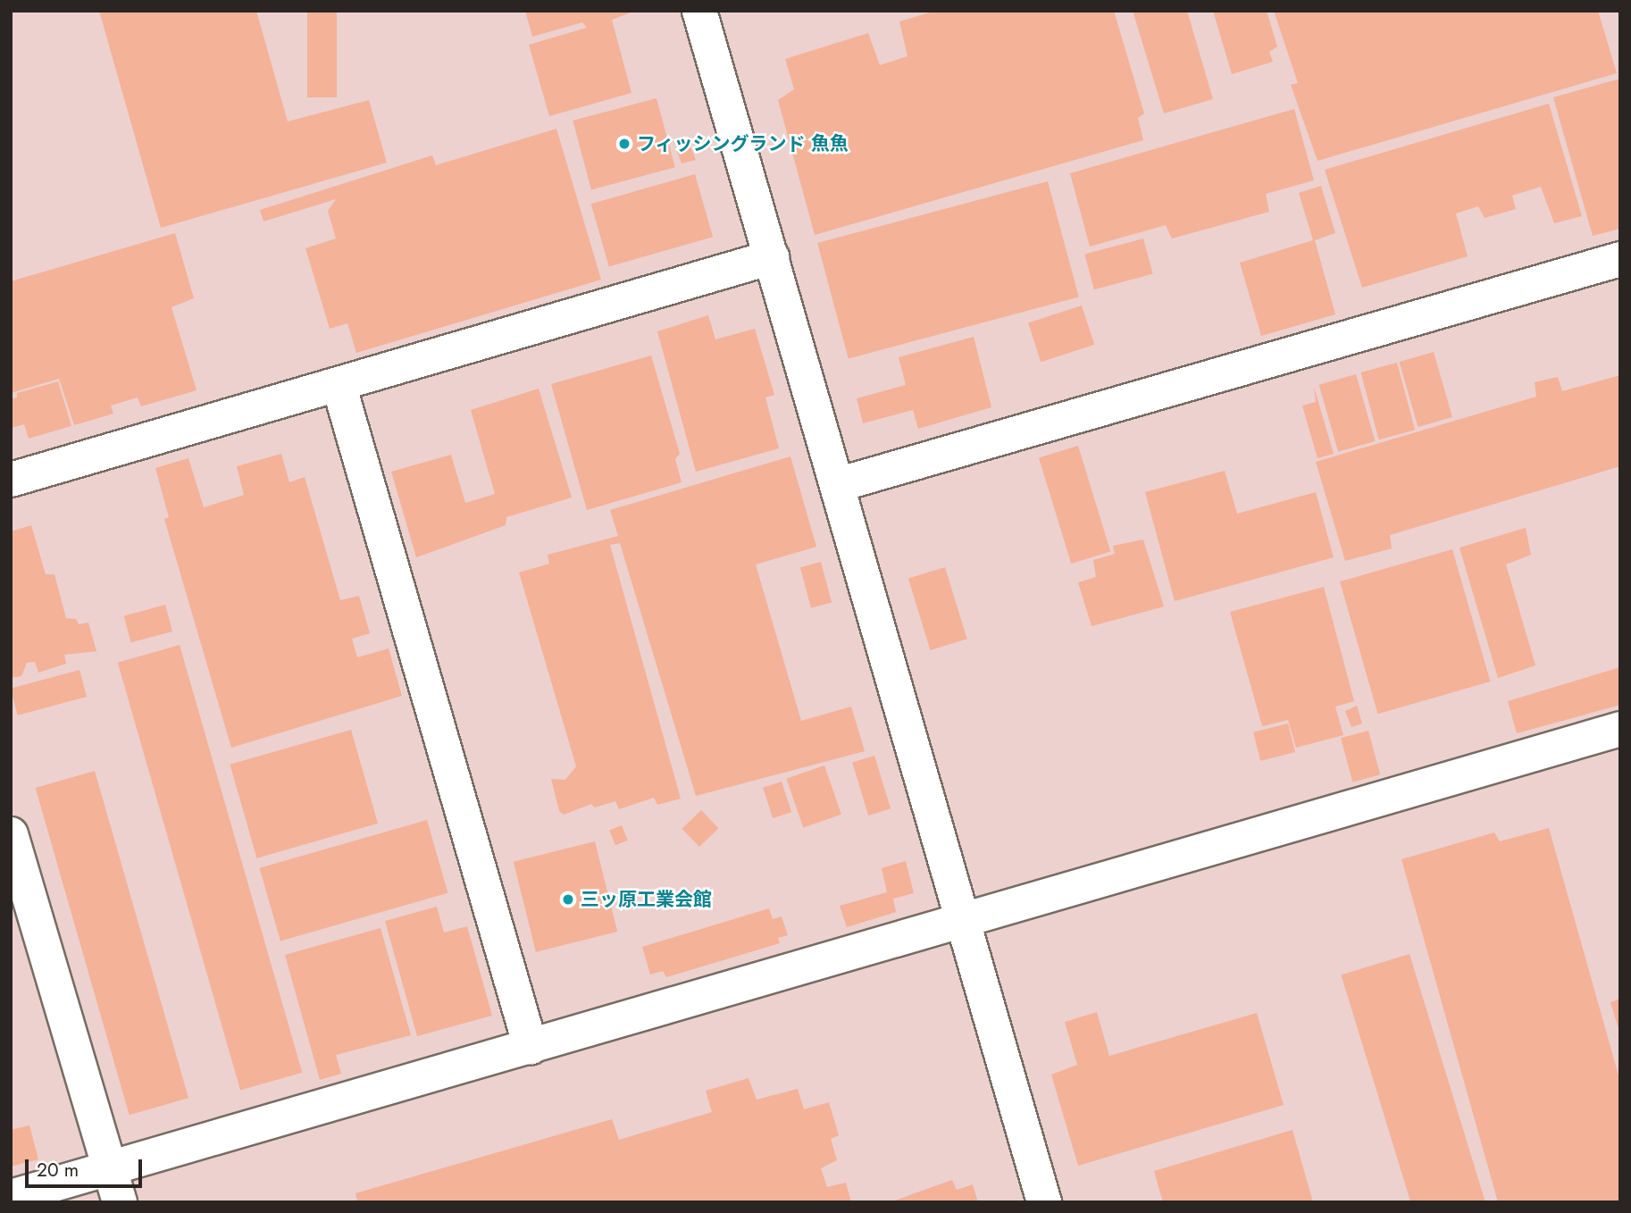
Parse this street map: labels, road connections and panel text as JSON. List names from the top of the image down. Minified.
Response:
{"places":["フィッシングランド 魚魚","三ッ原工業会館"],"scale_bar":"20 m"}
